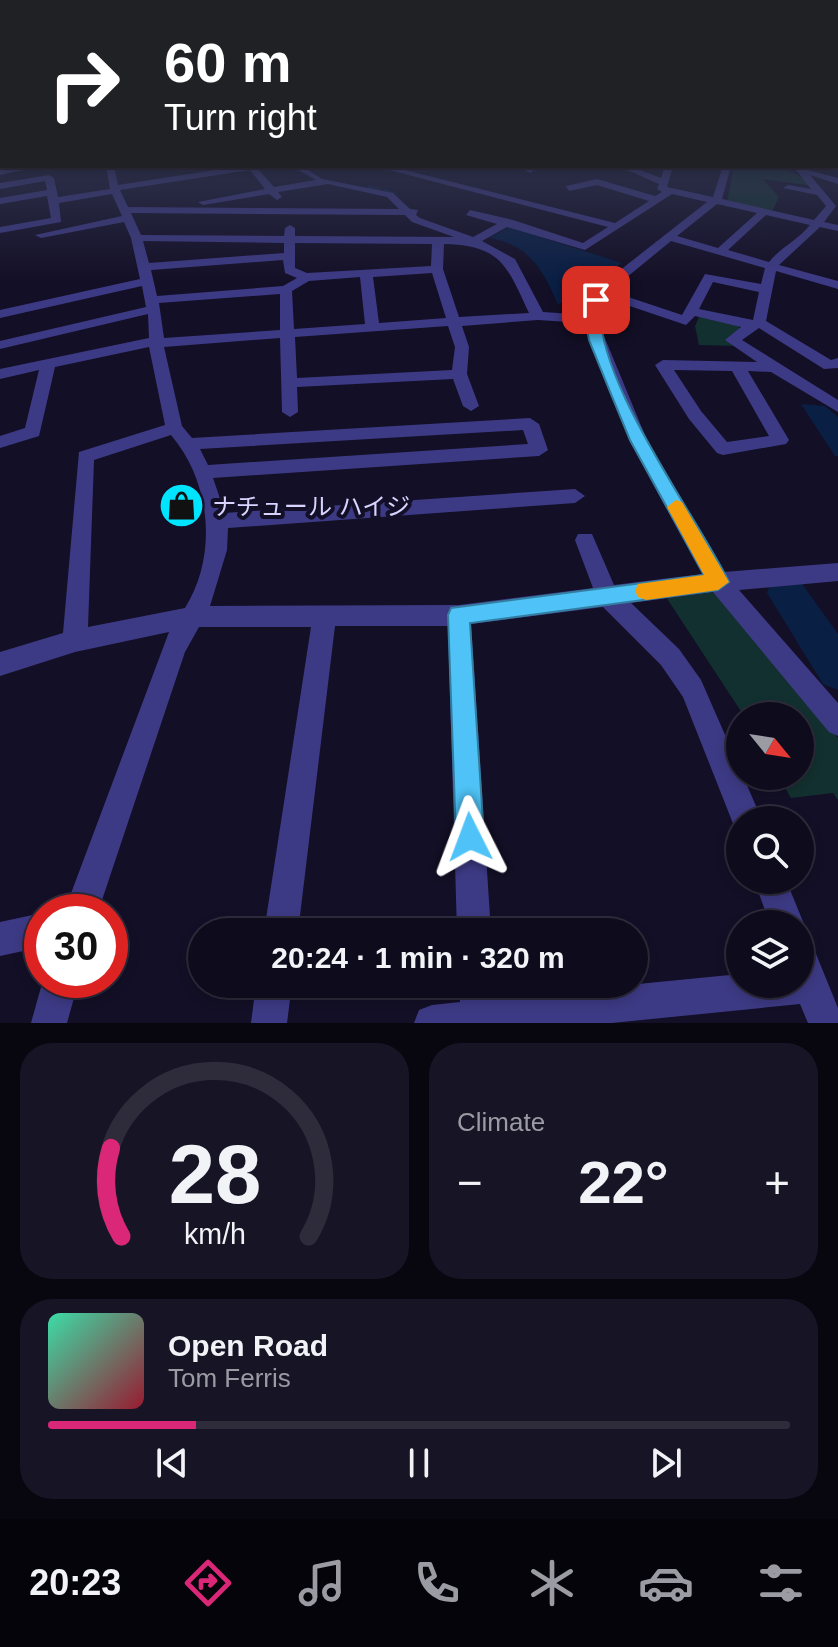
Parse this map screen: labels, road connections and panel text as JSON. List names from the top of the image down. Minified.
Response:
{"places":{"shop":["ナチュール ハイジ"]},"north":"bottom right","page":{"turn":["60 m","Turn right"],"limit":"30","trip":"20:24 · 1 min · 320 m","tile":"Climate","heat":["−","22°","+"],"song":["Open Road","Tom Ferris"],"tabs":"20:23","gauge":["28","km/h"]}}
